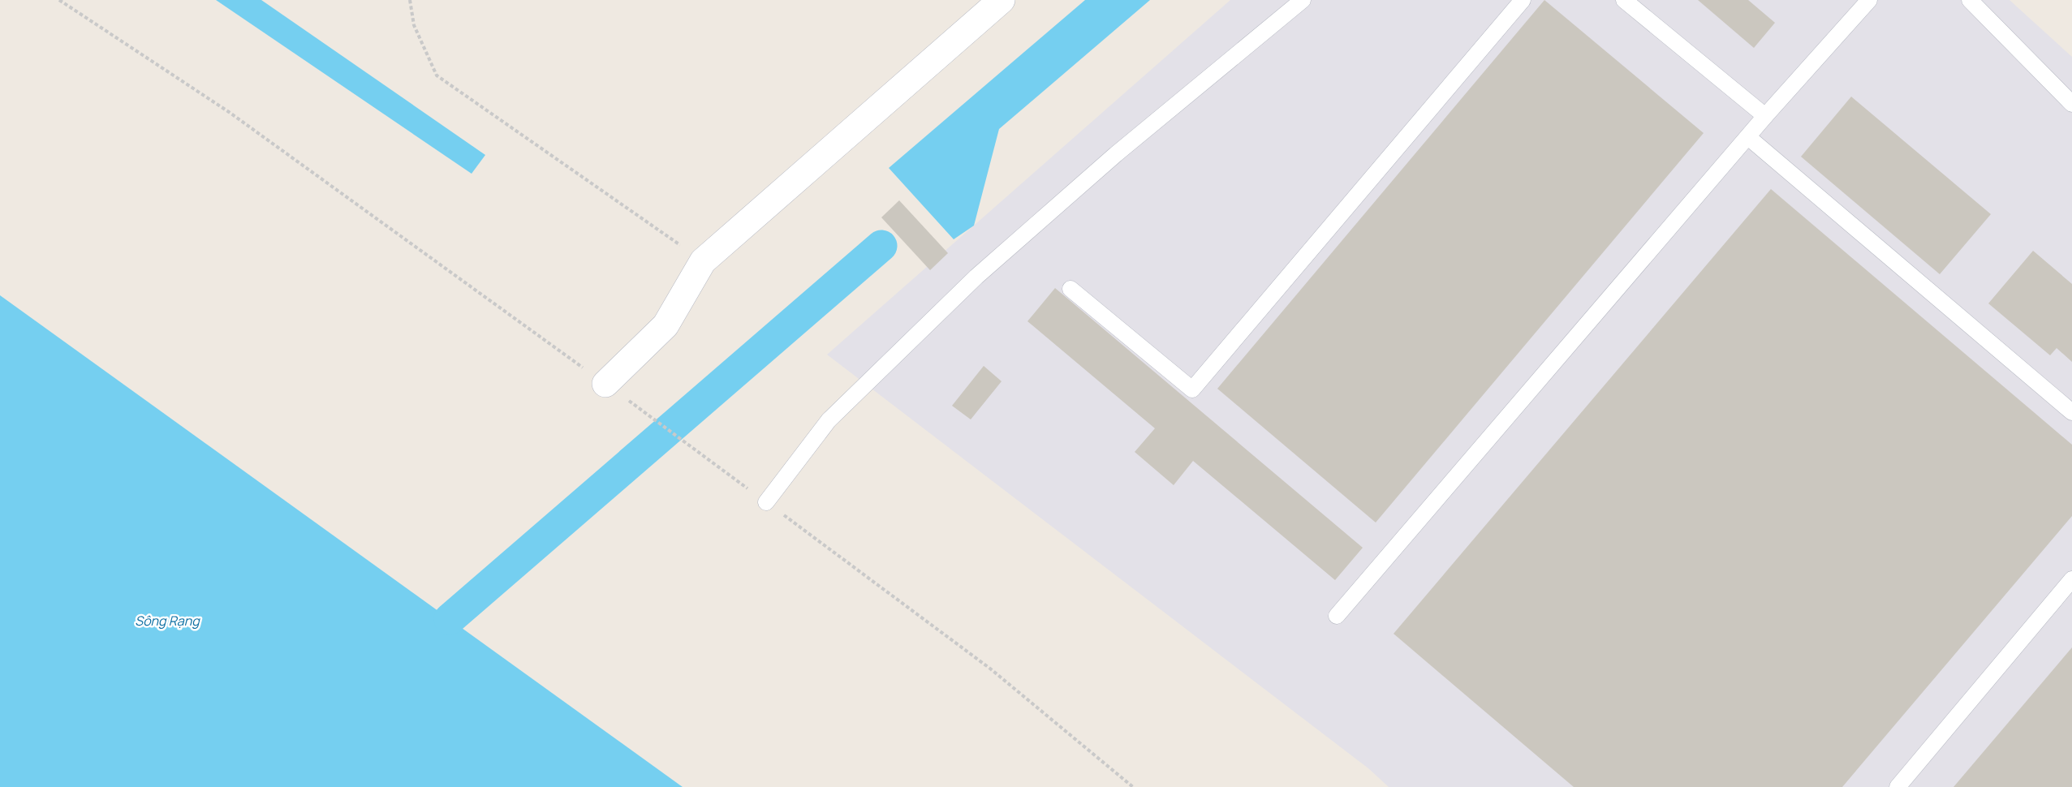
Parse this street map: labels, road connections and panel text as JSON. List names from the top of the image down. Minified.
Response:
{"water":["Sông Rạng"]}
